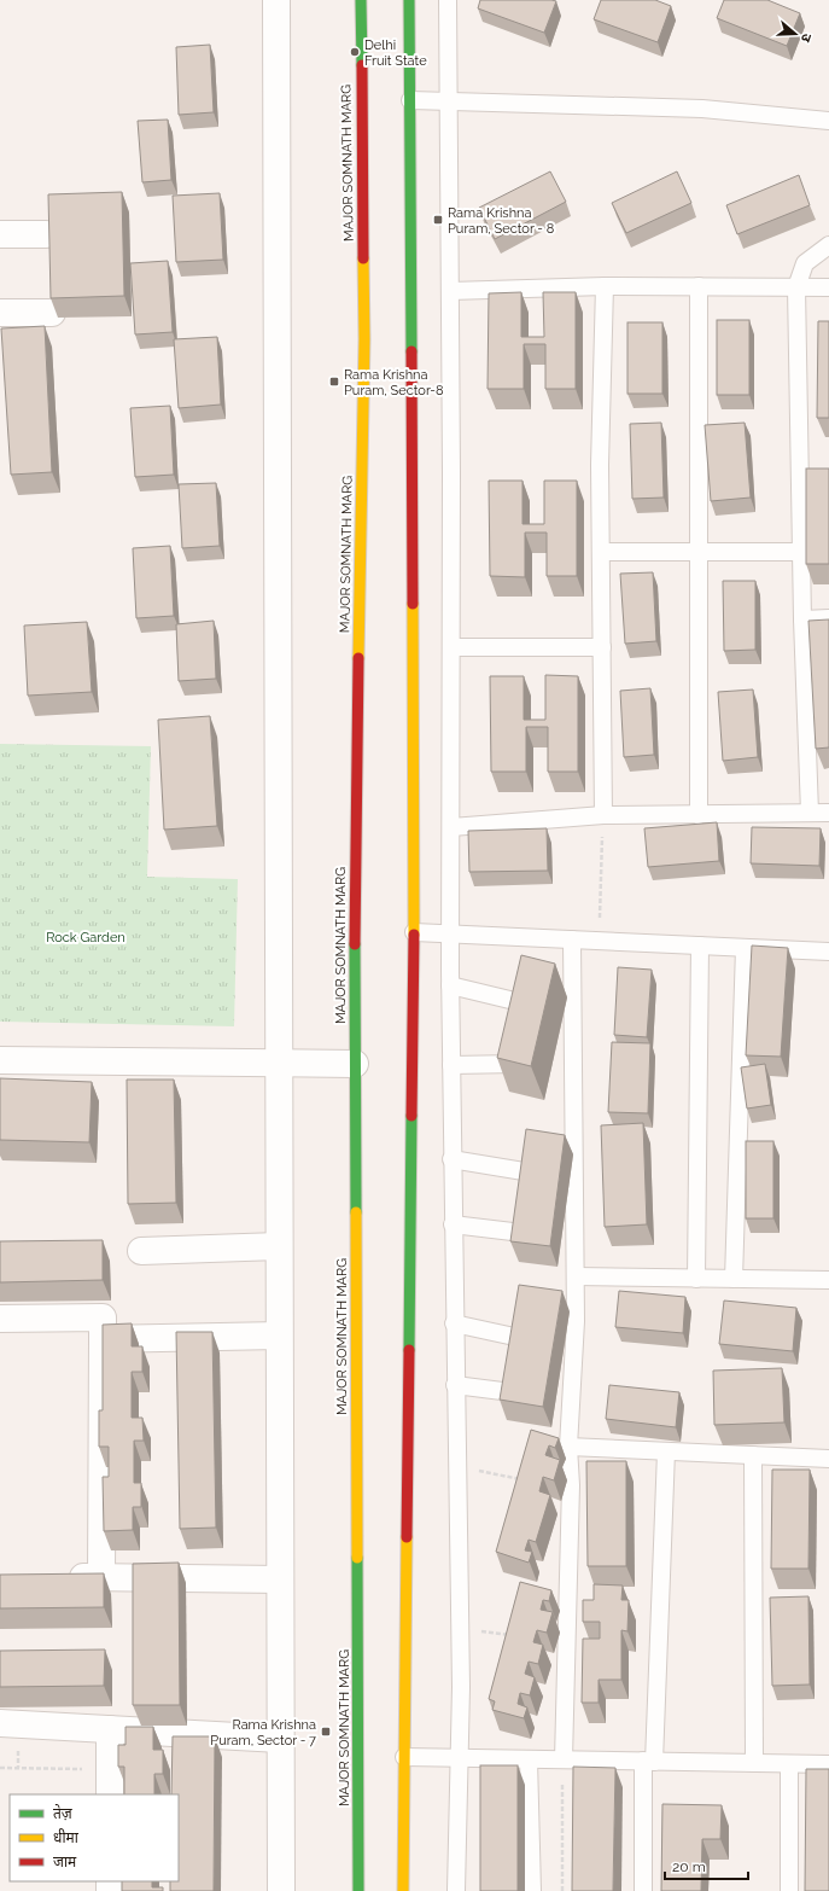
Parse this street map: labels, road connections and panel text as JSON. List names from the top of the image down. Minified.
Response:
{"streets":{"street":["MAJOR SOMNATH MARG"]},"parks":["Rock Garden"],"places":{"other":["Delhi Fruit State"],"transit":["Rama Krishna Puram, Sector - 8","Rama Krishna Puram, Sector-8","Rama Krishna Puram, Sector - 7"]},"legend":["तेज़","धीमा","जाम"],"scale_bar":"20 m","north":"right"}
